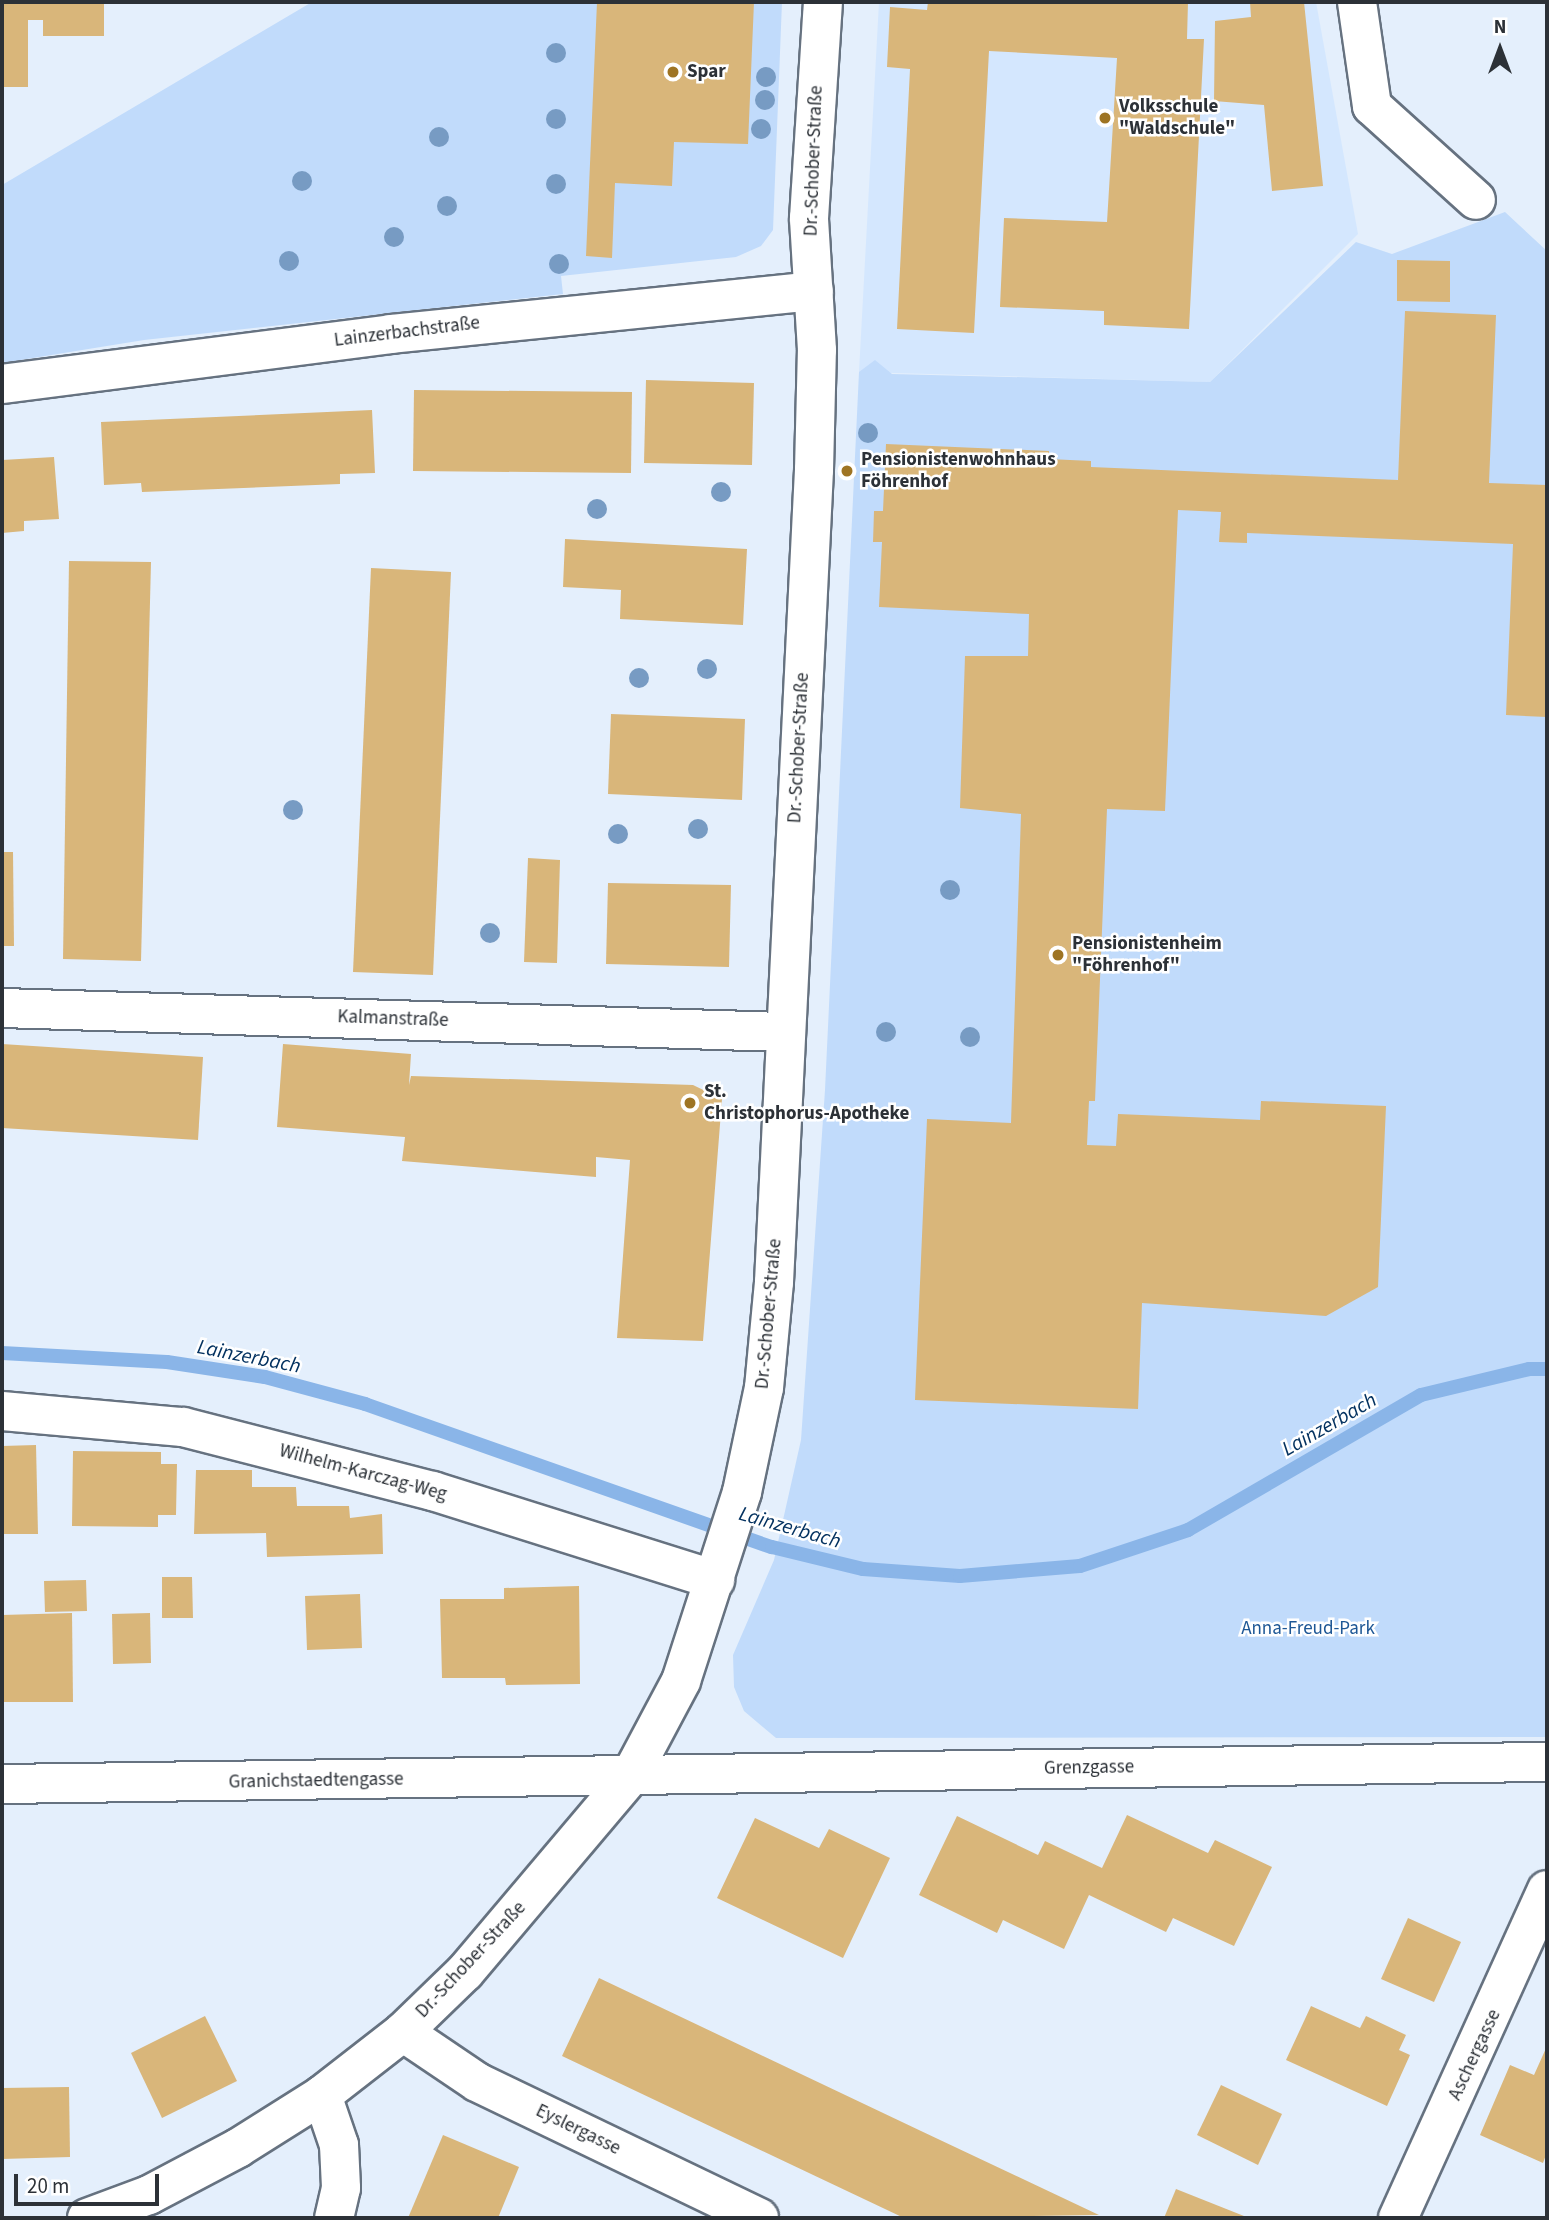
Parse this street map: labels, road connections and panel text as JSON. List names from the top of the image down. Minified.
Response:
{"streets":{"street":["Dr.-Schober-Straße","Lainzerbachstraße","Kalmanstraße","Wilhelm-Karczag-Weg","Grenzgasse","Granichstaedtengasse","Aschergasse","Eyslergasse"]},"crossings":[["Dr.-Schober-Straße","Lainzerbachstraße"],["Dr.-Schober-Straße","Kalmanstraße"],["Dr.-Schober-Straße","Wilhelm-Karczag-Weg"],["Dr.-Schober-Straße","Grenzgasse"],["Dr.-Schober-Straße","Granichstaedtengasse"],["Dr.-Schober-Straße","Eyslergasse"],["Grenzgasse","Granichstaedtengasse"]],"water":["Lainzerbach"],"parks":["Anna-Freud-Park"],"places":["Spar","Volksschule \"Waldschule\"","Pensionistenwohnhaus Föhrenhof","Pensionistenheim \"Föhrenhof\"","St. Christophorus-Apotheke"],"scale_bar":"20 m","north":"top"}
